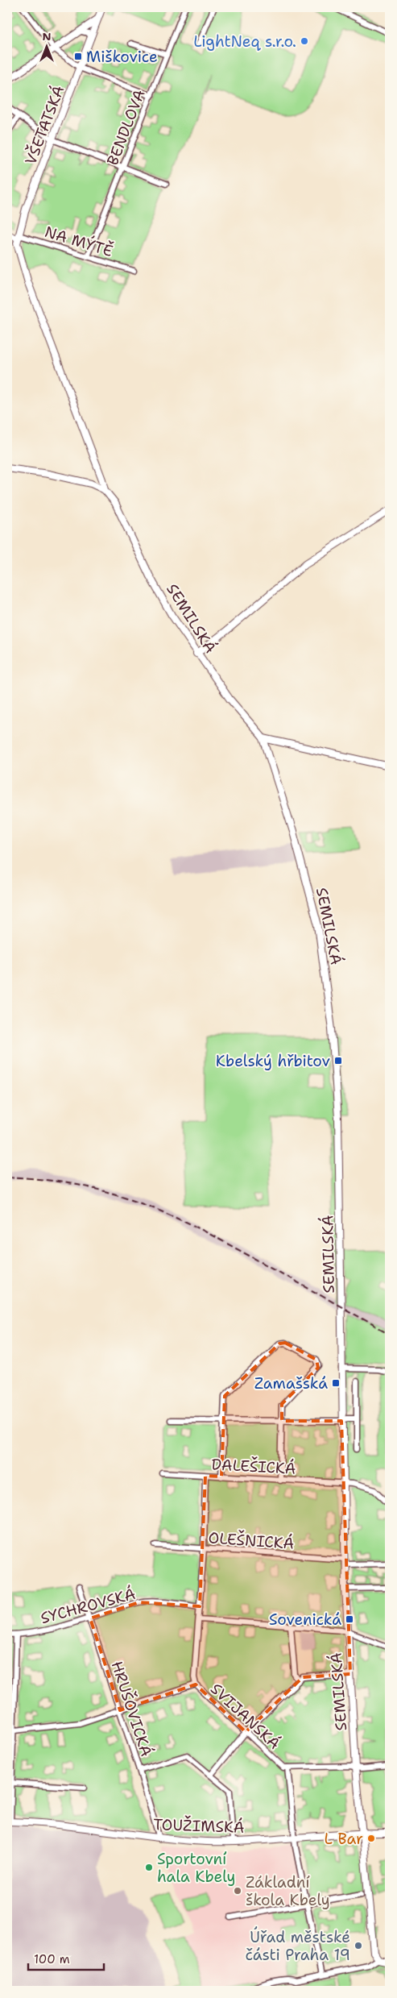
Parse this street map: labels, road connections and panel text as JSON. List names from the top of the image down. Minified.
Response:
{"streets":{"street":["VŠETATSKÁ","BENDLOVA","NA MÝTĚ","SEMILSKÁ","DALEŠICKÁ","OLEŠNICKÁ","SYCHROVSKÁ","HRUŠOVICKÁ","SVIJANSKÁ","TOUŽIMSKÁ"]},"crossings":[["VŠETATSKÁ","NA MÝTĚ"],["VŠETATSKÁ","SEMILSKÁ"],["BENDLOVA","NA MÝTĚ"],["NA MÝTĚ","SEMILSKÁ"],["SEMILSKÁ","DALEŠICKÁ"],["SEMILSKÁ","OLEŠNICKÁ"],["SEMILSKÁ","SVIJANSKÁ"],["SEMILSKÁ","TOUŽIMSKÁ"],["DALEŠICKÁ","SVIJANSKÁ"],["OLEŠNICKÁ","SVIJANSKÁ"],["SYCHROVSKÁ","HRUŠOVICKÁ"],["SYCHROVSKÁ","SVIJANSKÁ"],["HRUŠOVICKÁ","TOUŽIMSKÁ"]],"places":{"other":["LightNeq s.r.o.","L Bar","Sportovní hala Kbely","Základní škola Kbely","Úřad městské části Praha 19"],"transit":["Miškovice","Kbelský hřbitov","Zamašská","Sovenická"]},"scale_bar":"100 m","north":"top"}
